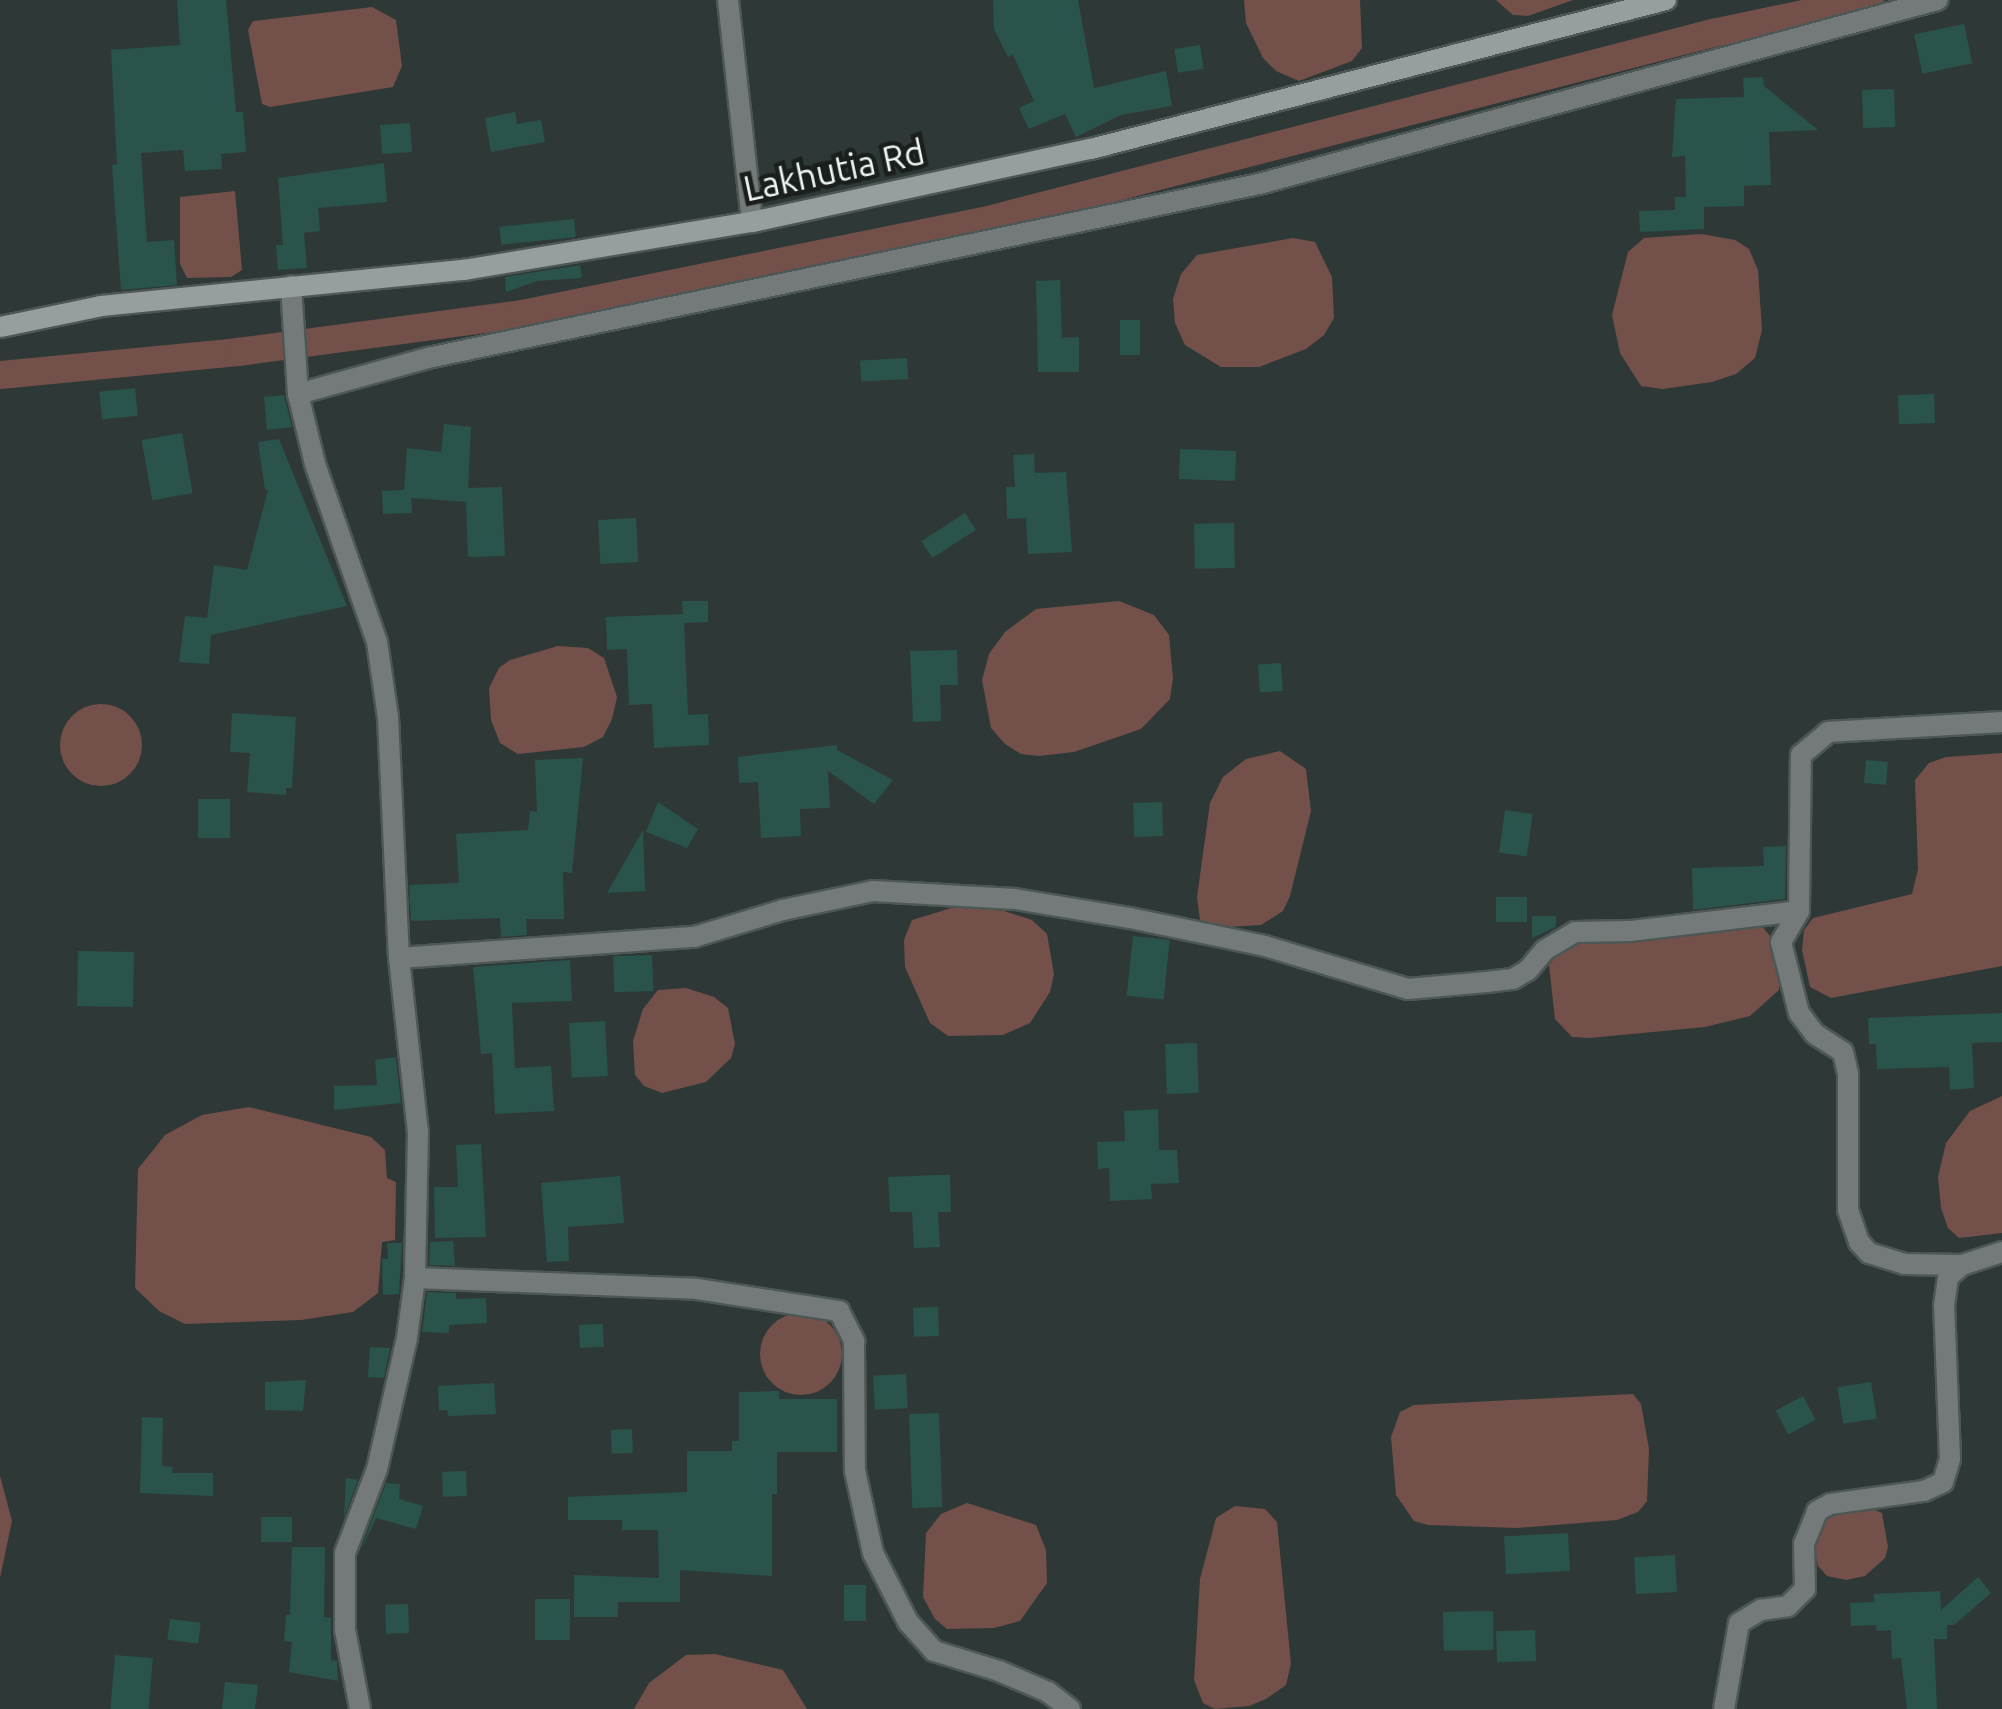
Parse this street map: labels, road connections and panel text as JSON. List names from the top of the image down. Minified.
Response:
{"streets":{"street":["Lakhutia Rd"]}}
